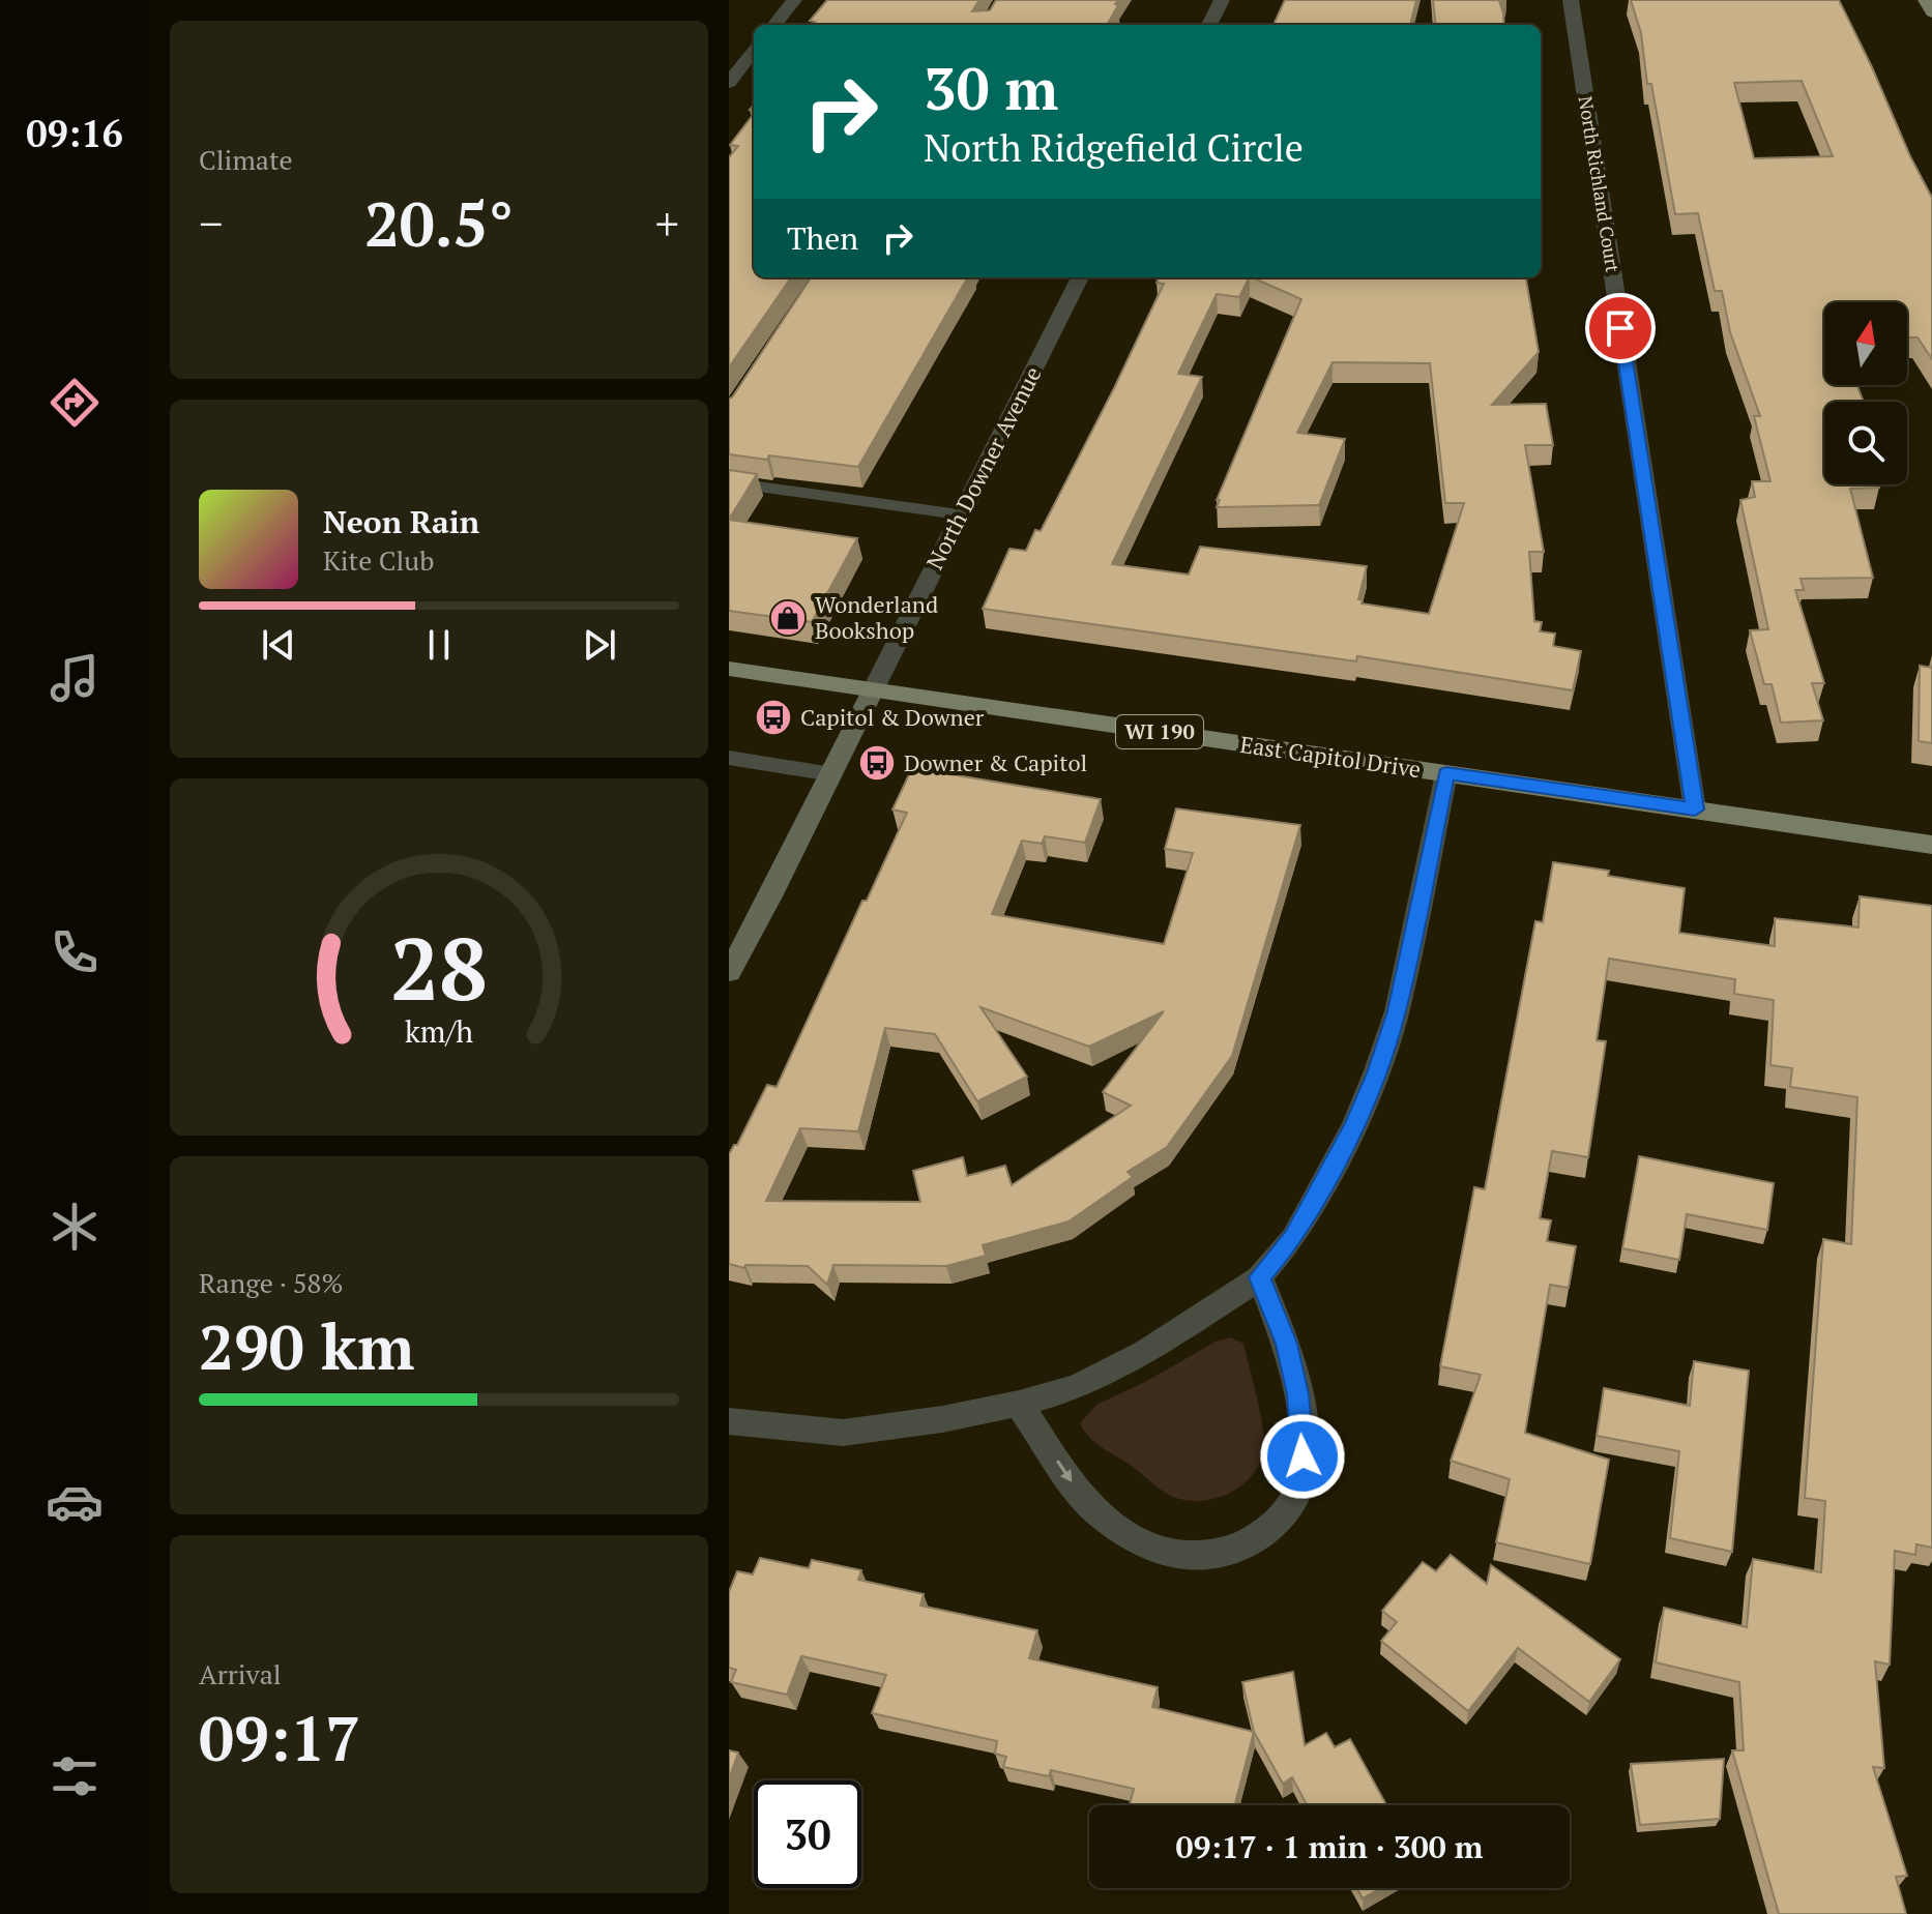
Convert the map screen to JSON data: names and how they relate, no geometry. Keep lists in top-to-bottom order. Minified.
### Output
{"streets":{"main road":["WI 190","East Capitol Drive"],"street":["North Richland Court","North Downer Avenue"]},"crossings":[["North Richland Court","East Capitol Drive"],["North Downer Avenue","East Capitol Drive"]],"places":{"shop":["Wonderland Bookshop"],"bus stop":["Capitol & Downer","Downer & Capitol"]},"north":"top","page":{"tabs":"09:16","tile":["Climate",["Range · 58%","290 km"],["Arrival","09:17"]],"turn":["30 m","North Ridgefield Circle"],"heat":["−","20.5°","+"],"then":"Then","song":["Neon Rain","Kite Club"],"limit":"30","trip":"09:17 · 1 min · 300 m","gauge":["28","km/h"]}}
